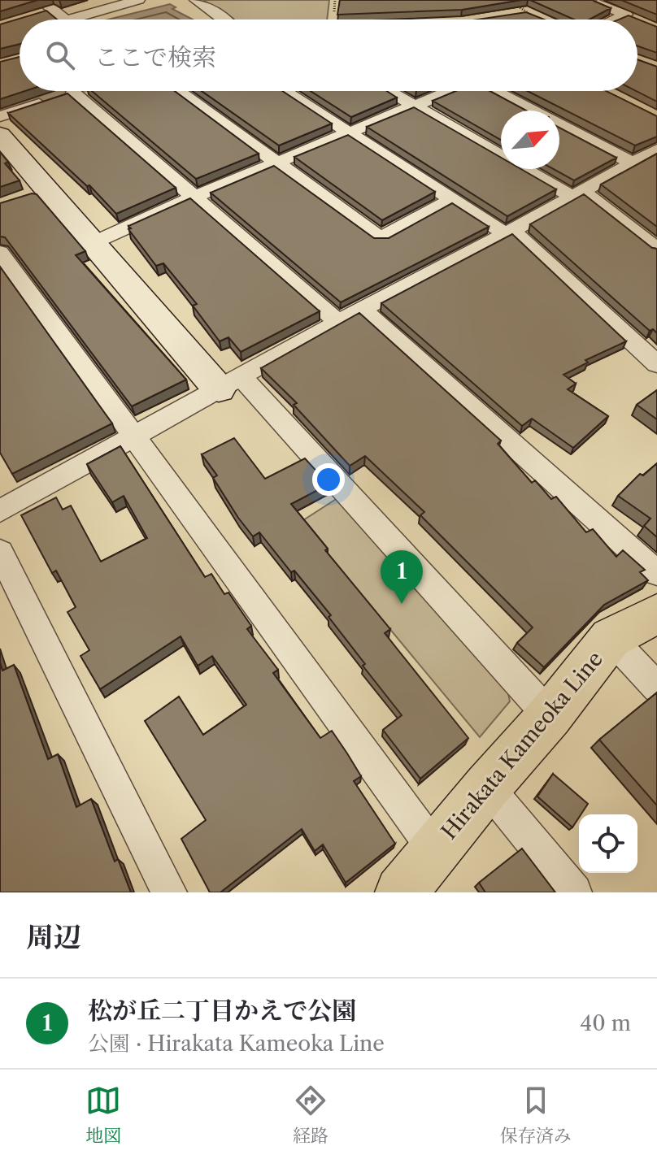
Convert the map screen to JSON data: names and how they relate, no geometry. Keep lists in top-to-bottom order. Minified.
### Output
{"streets":{"main road":["Hirakata Kameoka Line"]},"north":"top right","page":{"search":"ここで検索","pins":"1","heading":"周辺","list":[{"mark":"1","name":"松が丘二丁目かえで公園","note":"公園 · Hirakata Kameoka Line","value":"40 m"}],"nav":["地図","経路","保存済み"]}}
